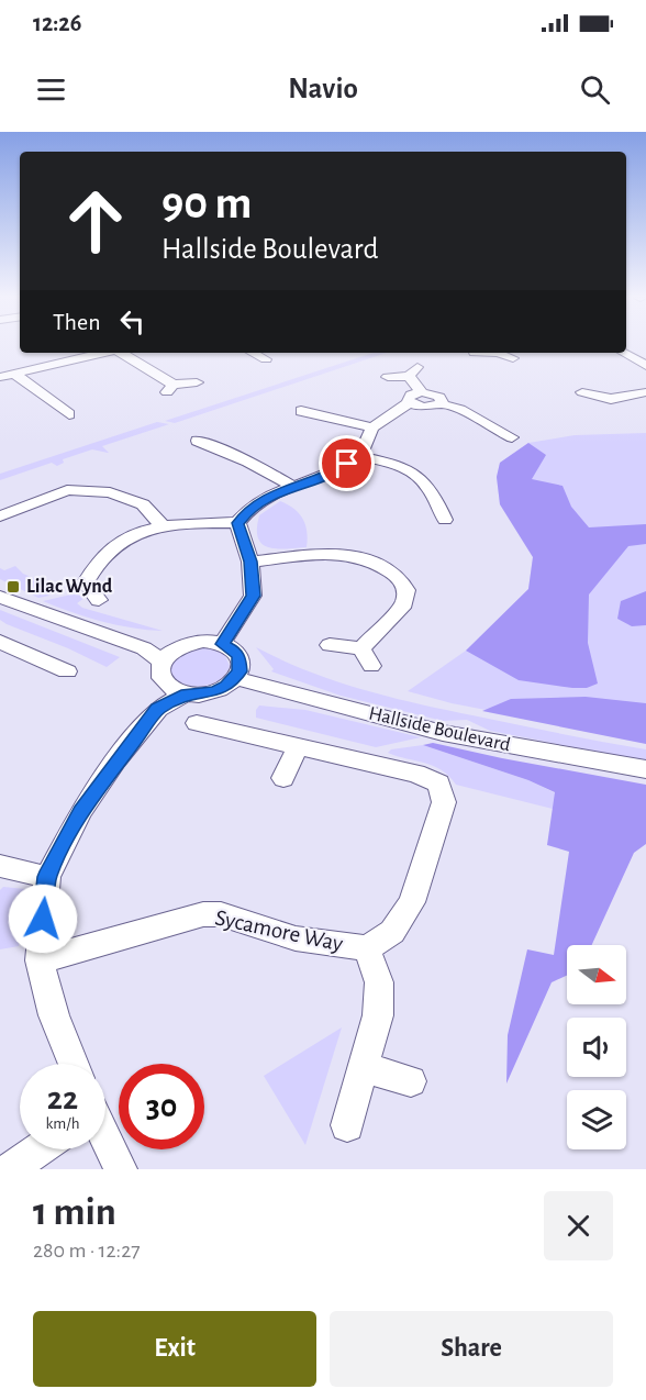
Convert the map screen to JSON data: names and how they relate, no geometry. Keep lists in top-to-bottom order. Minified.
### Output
{"streets":{"street":["Hallside Boulevard","Sycamore Way"]},"places":{"transit":["Lilac Wynd"]},"north":"right","page":{"status":"12:26","header":"Navio","turn":["90 m","Hallside Boulevard"],"then":"Then","speed":"22 km/h","limit":"30","heading":["1 min","280 m · 12:27"],"buttons":["Exit","Share"]}}
